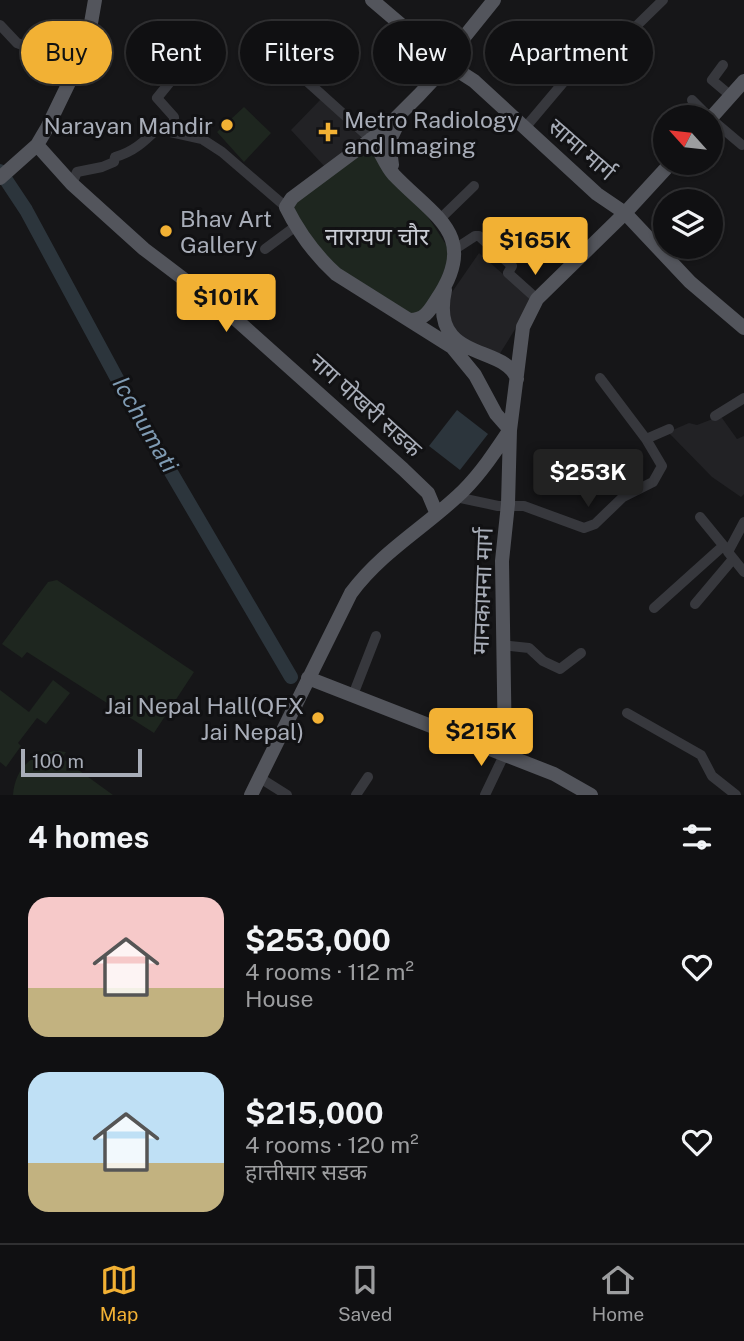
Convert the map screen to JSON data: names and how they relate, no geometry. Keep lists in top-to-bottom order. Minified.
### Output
{"streets":{"main road":["सामा मार्ग","नाग पोखरी सडक","मानकामना मार्ग"]},"districts":["नारायण चौर"],"water":["Icchumati"],"places":{"other":["Narayan Mandir","Bhav Art Gallery","Jai Nepal Hall(QFX Jai Nepal)"],"health":["Metro Radiology and Imaging"]},"scale_bar":"100 m","north":"top left","page":{"chip":["Buy","Rent","Filters","New","Apartment"],"price":["$165K","$101K","$253K","$215K"],"scale":"100 m","heading":"4 homes","list":[{"name":"$253,000","note":"4 rooms · 112 m² · House"},{"name":"$215,000","note":"4 rooms · 120 m² · हात्तीसार सडक"}],"tabs":["Map","Saved","Home"]}}
